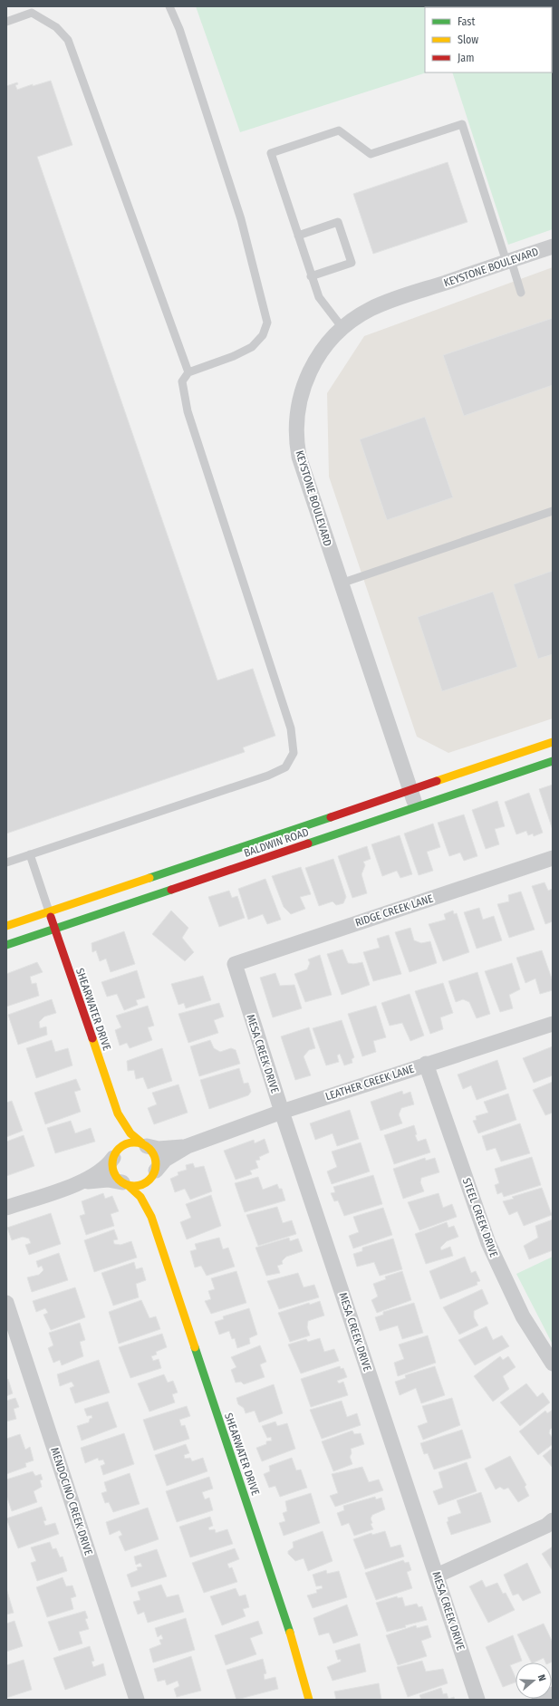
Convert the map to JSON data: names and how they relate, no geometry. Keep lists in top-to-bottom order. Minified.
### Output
{"streets":{"main road":["BALDWIN ROAD","SHEARWATER DRIVE"],"street":["KEYSTONE BOULEVARD","RIDGE CREEK LANE","MESA CREEK DRIVE","LEATHER CREEK LANE","STEEL CREEK DRIVE","MENDOCINO CREEK DRIVE"]},"crossings":[["KEYSTONE BOULEVARD","BALDWIN ROAD"],["BALDWIN ROAD","SHEARWATER DRIVE"],["RIDGE CREEK LANE","MESA CREEK DRIVE"],["SHEARWATER DRIVE","LEATHER CREEK LANE"],["MESA CREEK DRIVE","LEATHER CREEK LANE"],["LEATHER CREEK LANE","STEEL CREEK DRIVE"]],"legend":["Fast","Slow","Jam"],"north":"right"}
